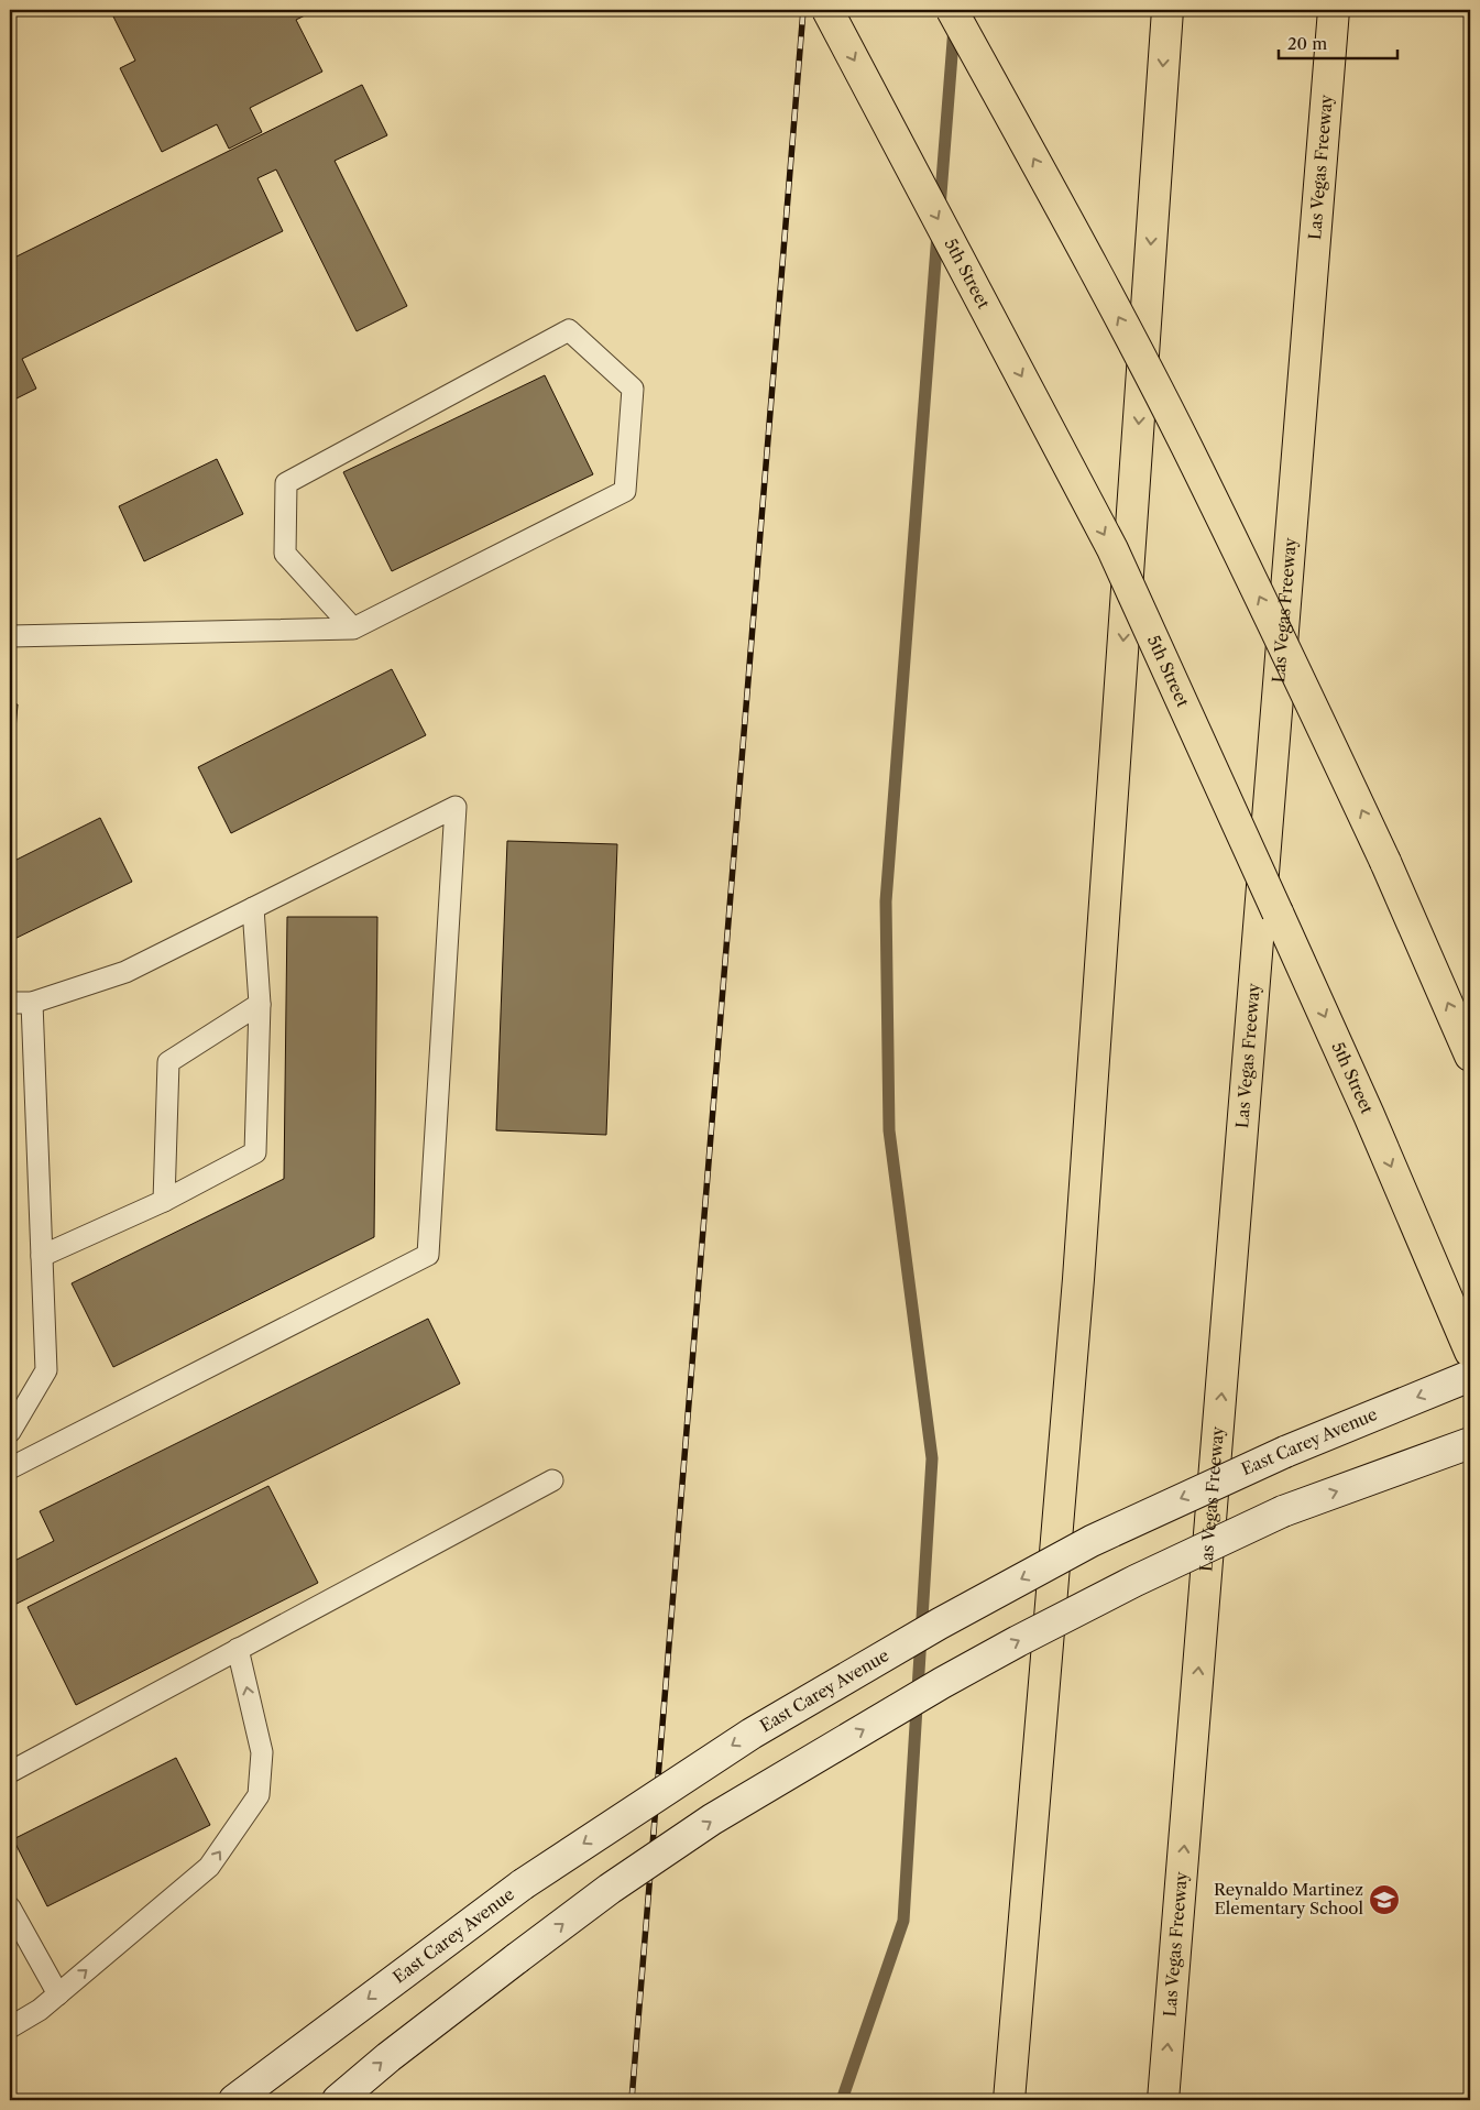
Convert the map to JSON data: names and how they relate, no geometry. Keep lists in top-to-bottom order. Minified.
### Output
{"streets":{"main road":["Las Vegas Freeway","5th Street","East Carey Avenue"]},"places":{"school or university":["Reynaldo Martinez Elementary School"]},"scale_bar":"20 m"}
